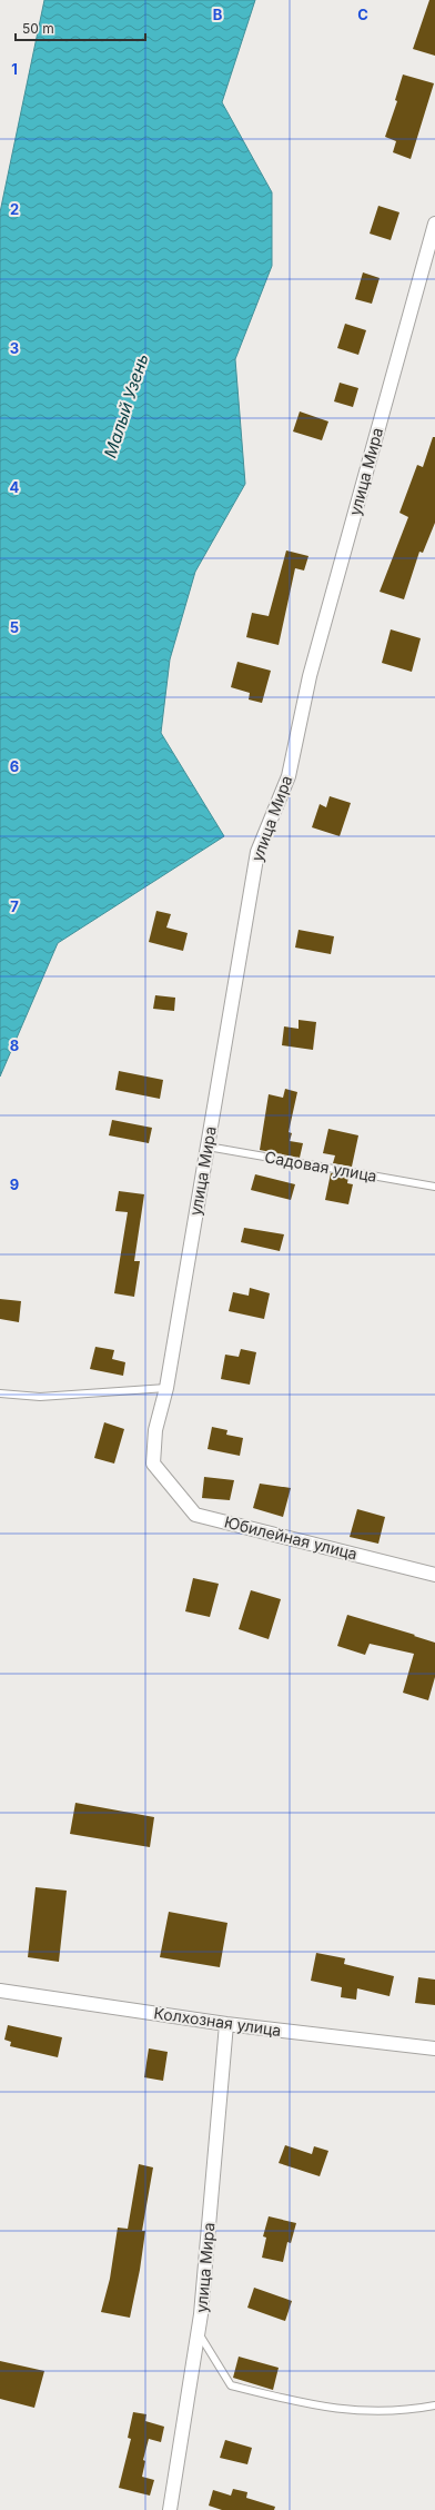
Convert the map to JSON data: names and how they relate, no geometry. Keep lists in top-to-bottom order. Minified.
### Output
{"streets":{"street":["улица Мира","Юбилейная улица","Колхозная улица"],"lane":["Садовая улица"]},"crossings":[["улица Мира","Садовая улица"],["улица Мира","Юбилейная улица"],["улица Мира","Колхозная улица"]],"water":["Малый Узень"],"scale_bar":"50 m","grid":{"columns":["B","C"],"rows":["1","2","3","4","5","6","7","8","9"]}}
